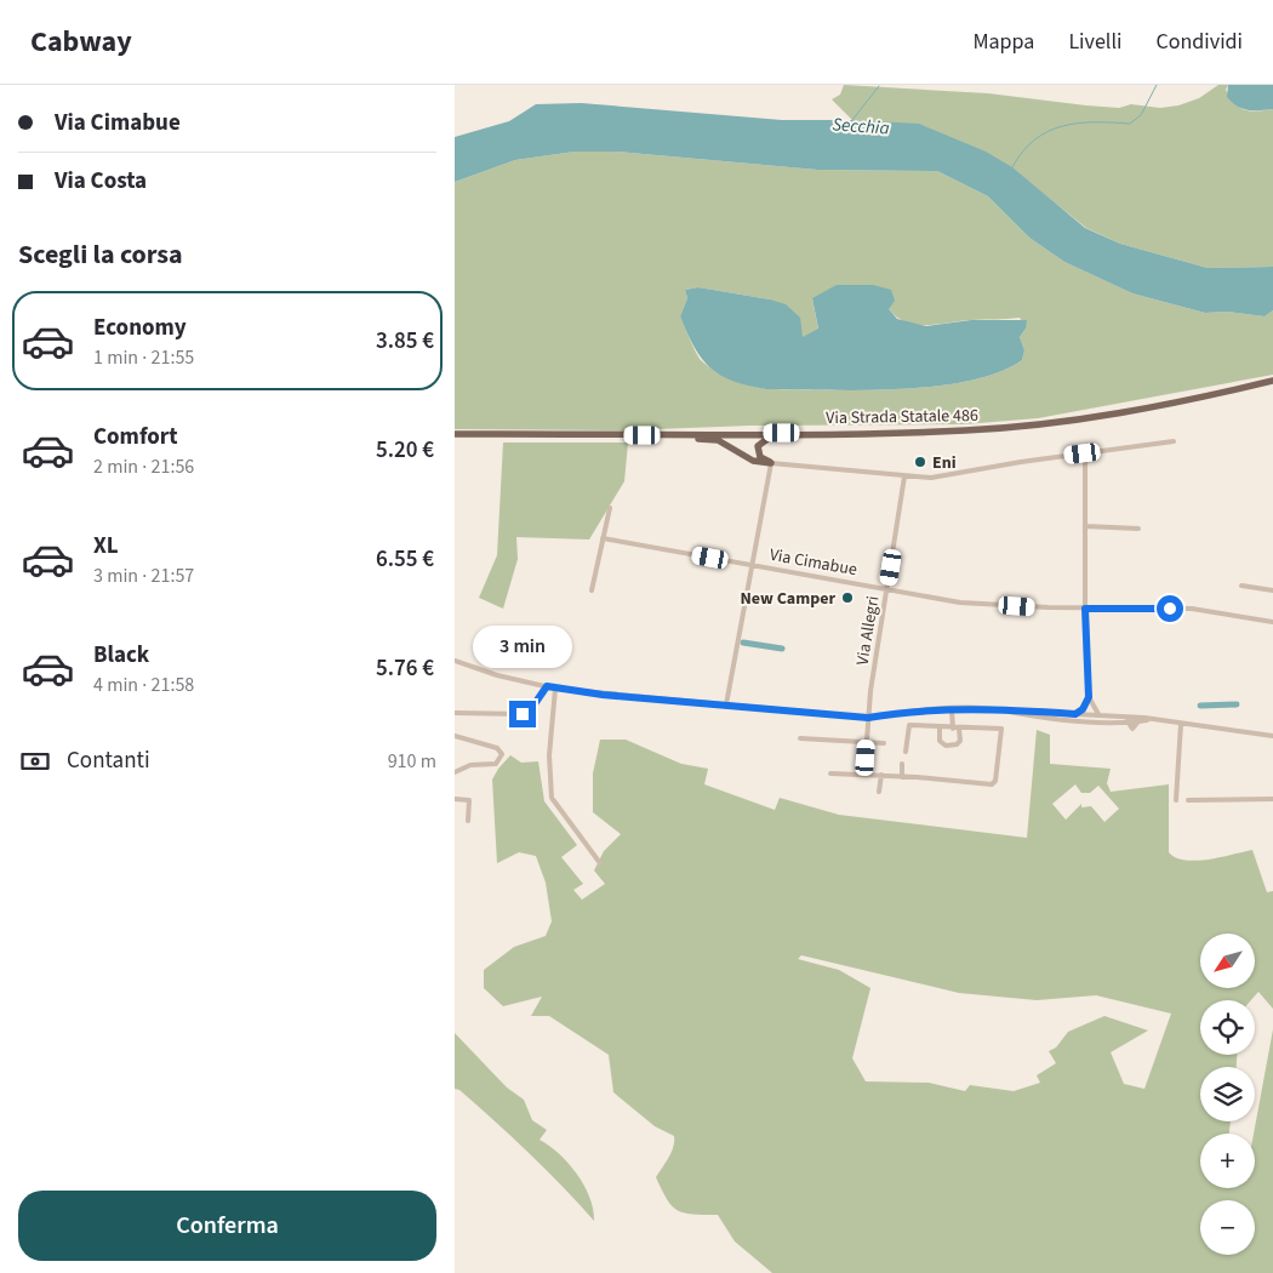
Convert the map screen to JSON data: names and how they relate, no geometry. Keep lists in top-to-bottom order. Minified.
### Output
{"streets":{"main road":["Via Strada Statale 486"],"street":["Via Cimabue","Via Allegri"]},"crossings":[["Via Cimabue","Via Allegri"]],"water":["Secchia"],"places":["Eni","New Camper"],"north":"bottom left","page":{"header":"Cabway","nav":["Mappa","Livelli","Condividi"],"banner":["Via Cimabue","Via Costa"],"heading":"Scegli la corsa","list":[{"name":"Economy","note":"1 min · 21:55","value":"3.85 €"},{"name":"Comfort","note":"2 min · 21:56","value":"5.20 €"},{"name":"XL","note":"3 min · 21:57","value":"6.55 €"},{"name":"Black","note":"4 min · 21:58","value":"5.76 €"}],"bubble":"3 min","pay":["Contanti","910 m"],"map_buttons":["+","−"],"buttons":"Conferma"}}
